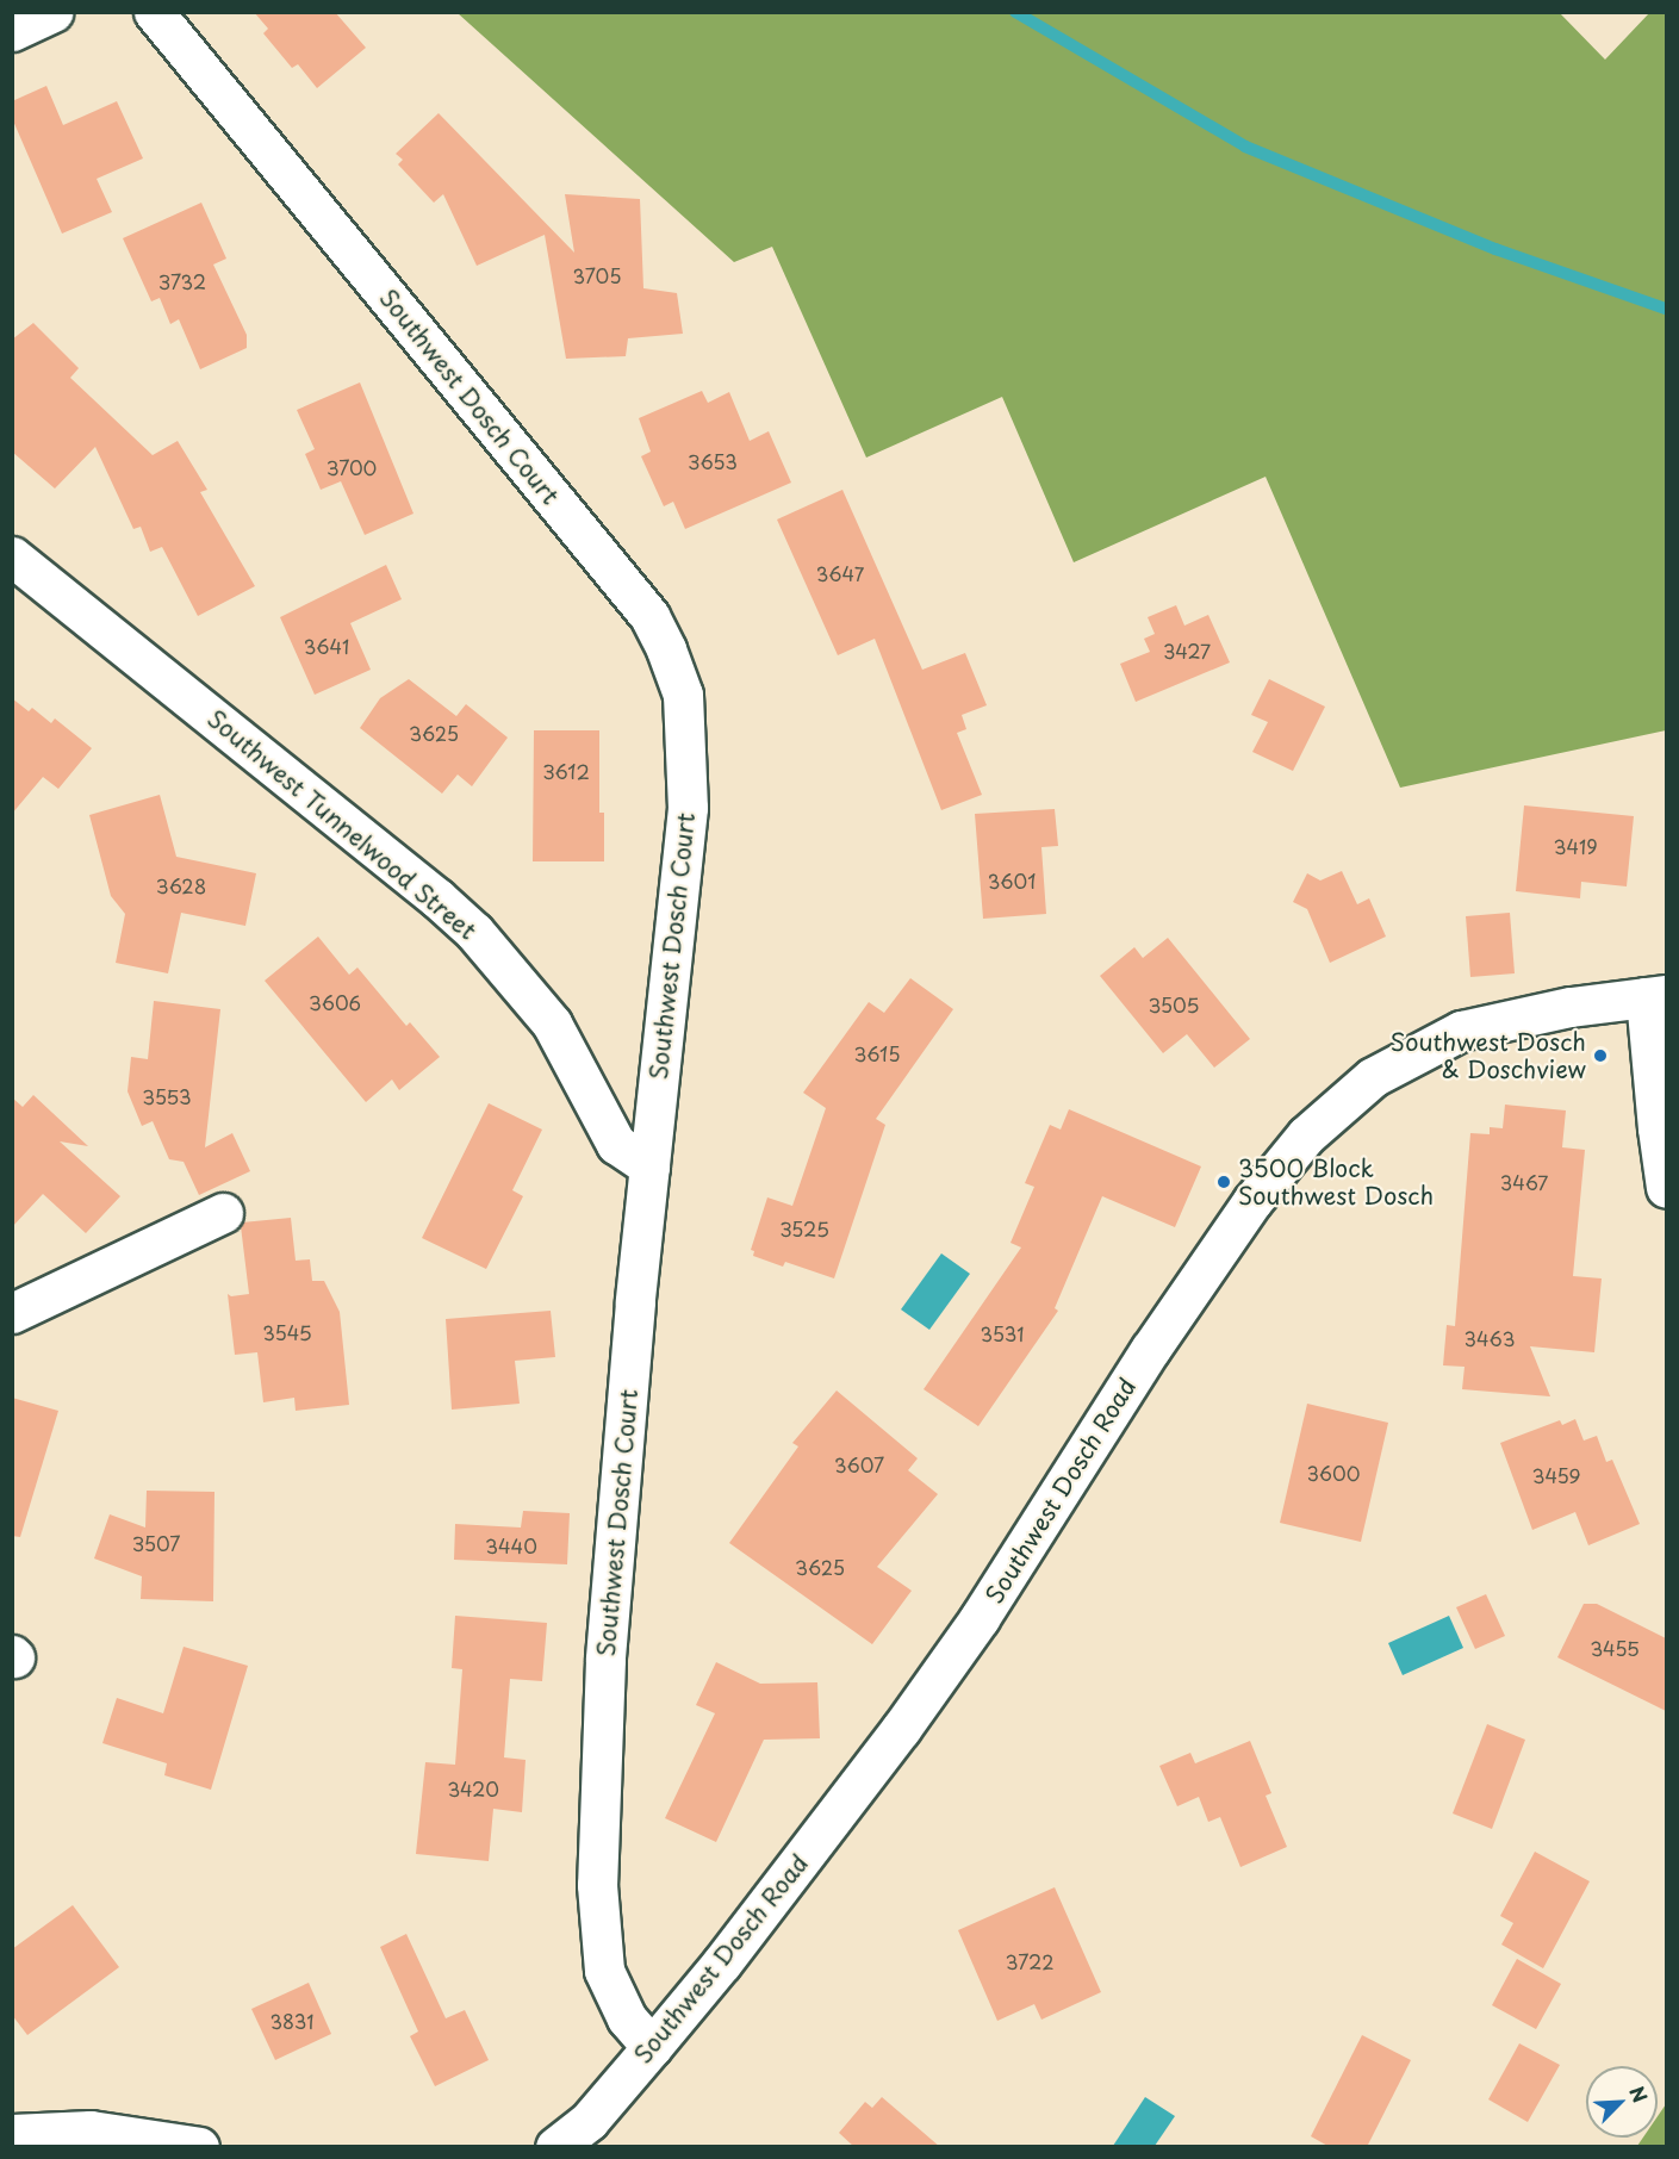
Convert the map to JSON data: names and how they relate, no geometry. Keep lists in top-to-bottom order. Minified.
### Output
{"streets":{"street":["Southwest Dosch Court","Southwest Tunnelwood Street","Southwest Dosch Road"]},"crossings":[["Southwest Dosch Court","Southwest Tunnelwood Street"],["Southwest Dosch Court","Southwest Dosch Road"]],"places":["Southwest Dosch & Doschview","3500 Block Southwest Dosch"],"house_numbers":["3705","3732","3653","3700","3647","3641","3427","3625","3612","3419","3601","3628","3606","3505","3615","3553","3467","3525","3545","3531","3463","3607","3600","3459","3507","3440","3625","3455","3420","3722","3831"],"north":"top right"}
